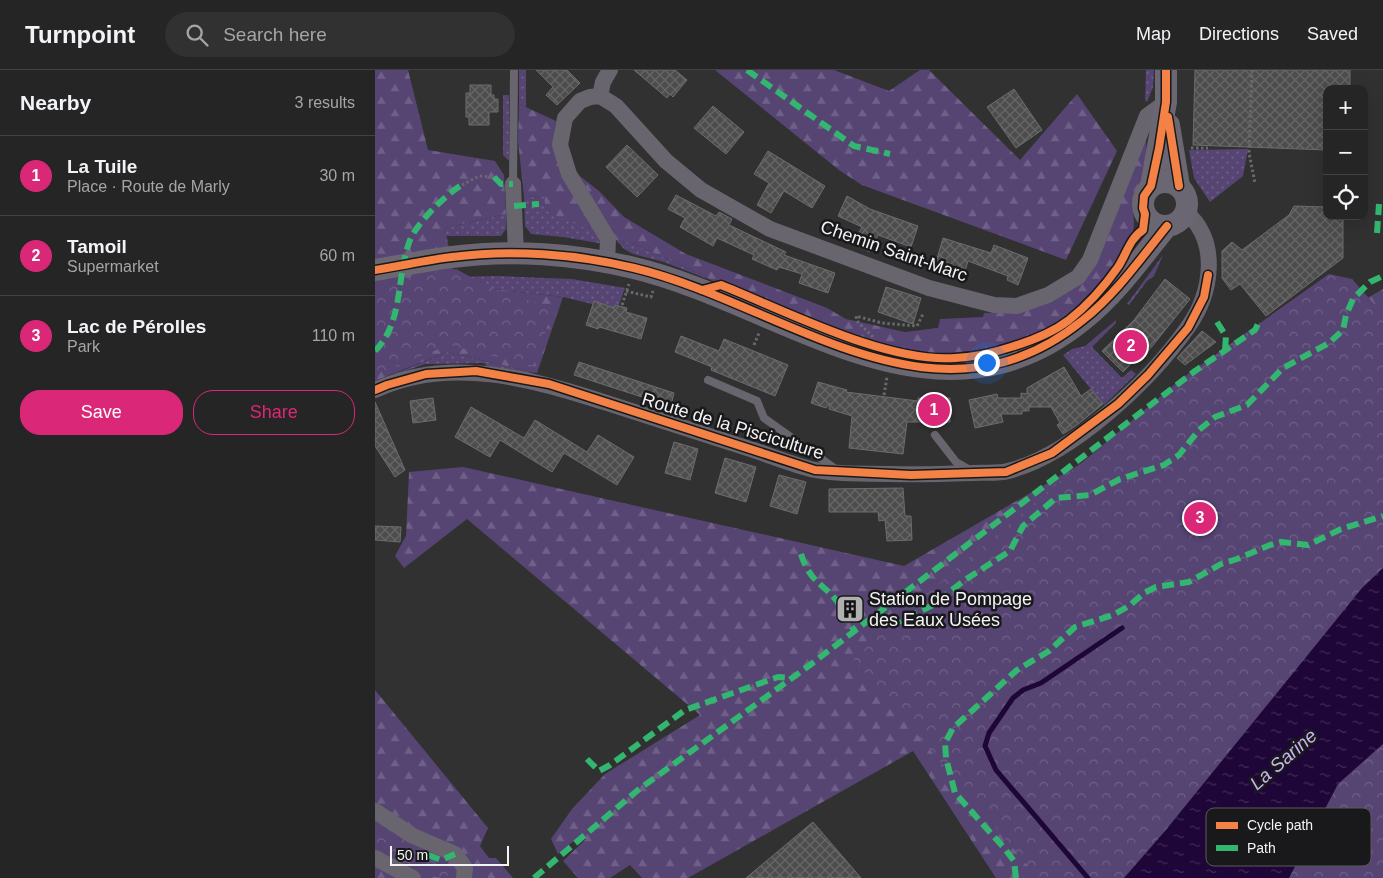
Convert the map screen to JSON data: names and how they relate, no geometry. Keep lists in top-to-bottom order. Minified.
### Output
{"streets":{"street":["Chemin Saint-Marc","Route de la Pisciculture"]},"water":["La Sarine"],"places":{"building":["Station de Pompage des Eaux Usées"]},"legend":["Cycle path","Path"],"scale_bar":"50 m","page":{"header":"Turnpoint","search":"Search here","nav":["Map","Directions","Saved"],"heading":["Nearby","3 results"],"map_buttons":["+","−"],"list":[{"mark":"1","name":"La Tuile","note":"Place · Route de Marly","value":"30 m"},{"mark":"2","name":"Tamoil","note":"Supermarket","value":"60 m"},{"mark":"3","name":"Lac de Pérolles","note":"Park","value":"110 m"}],"pins":["2","1","3"],"buttons":["Save","Share"],"scale":"50 m"}}
